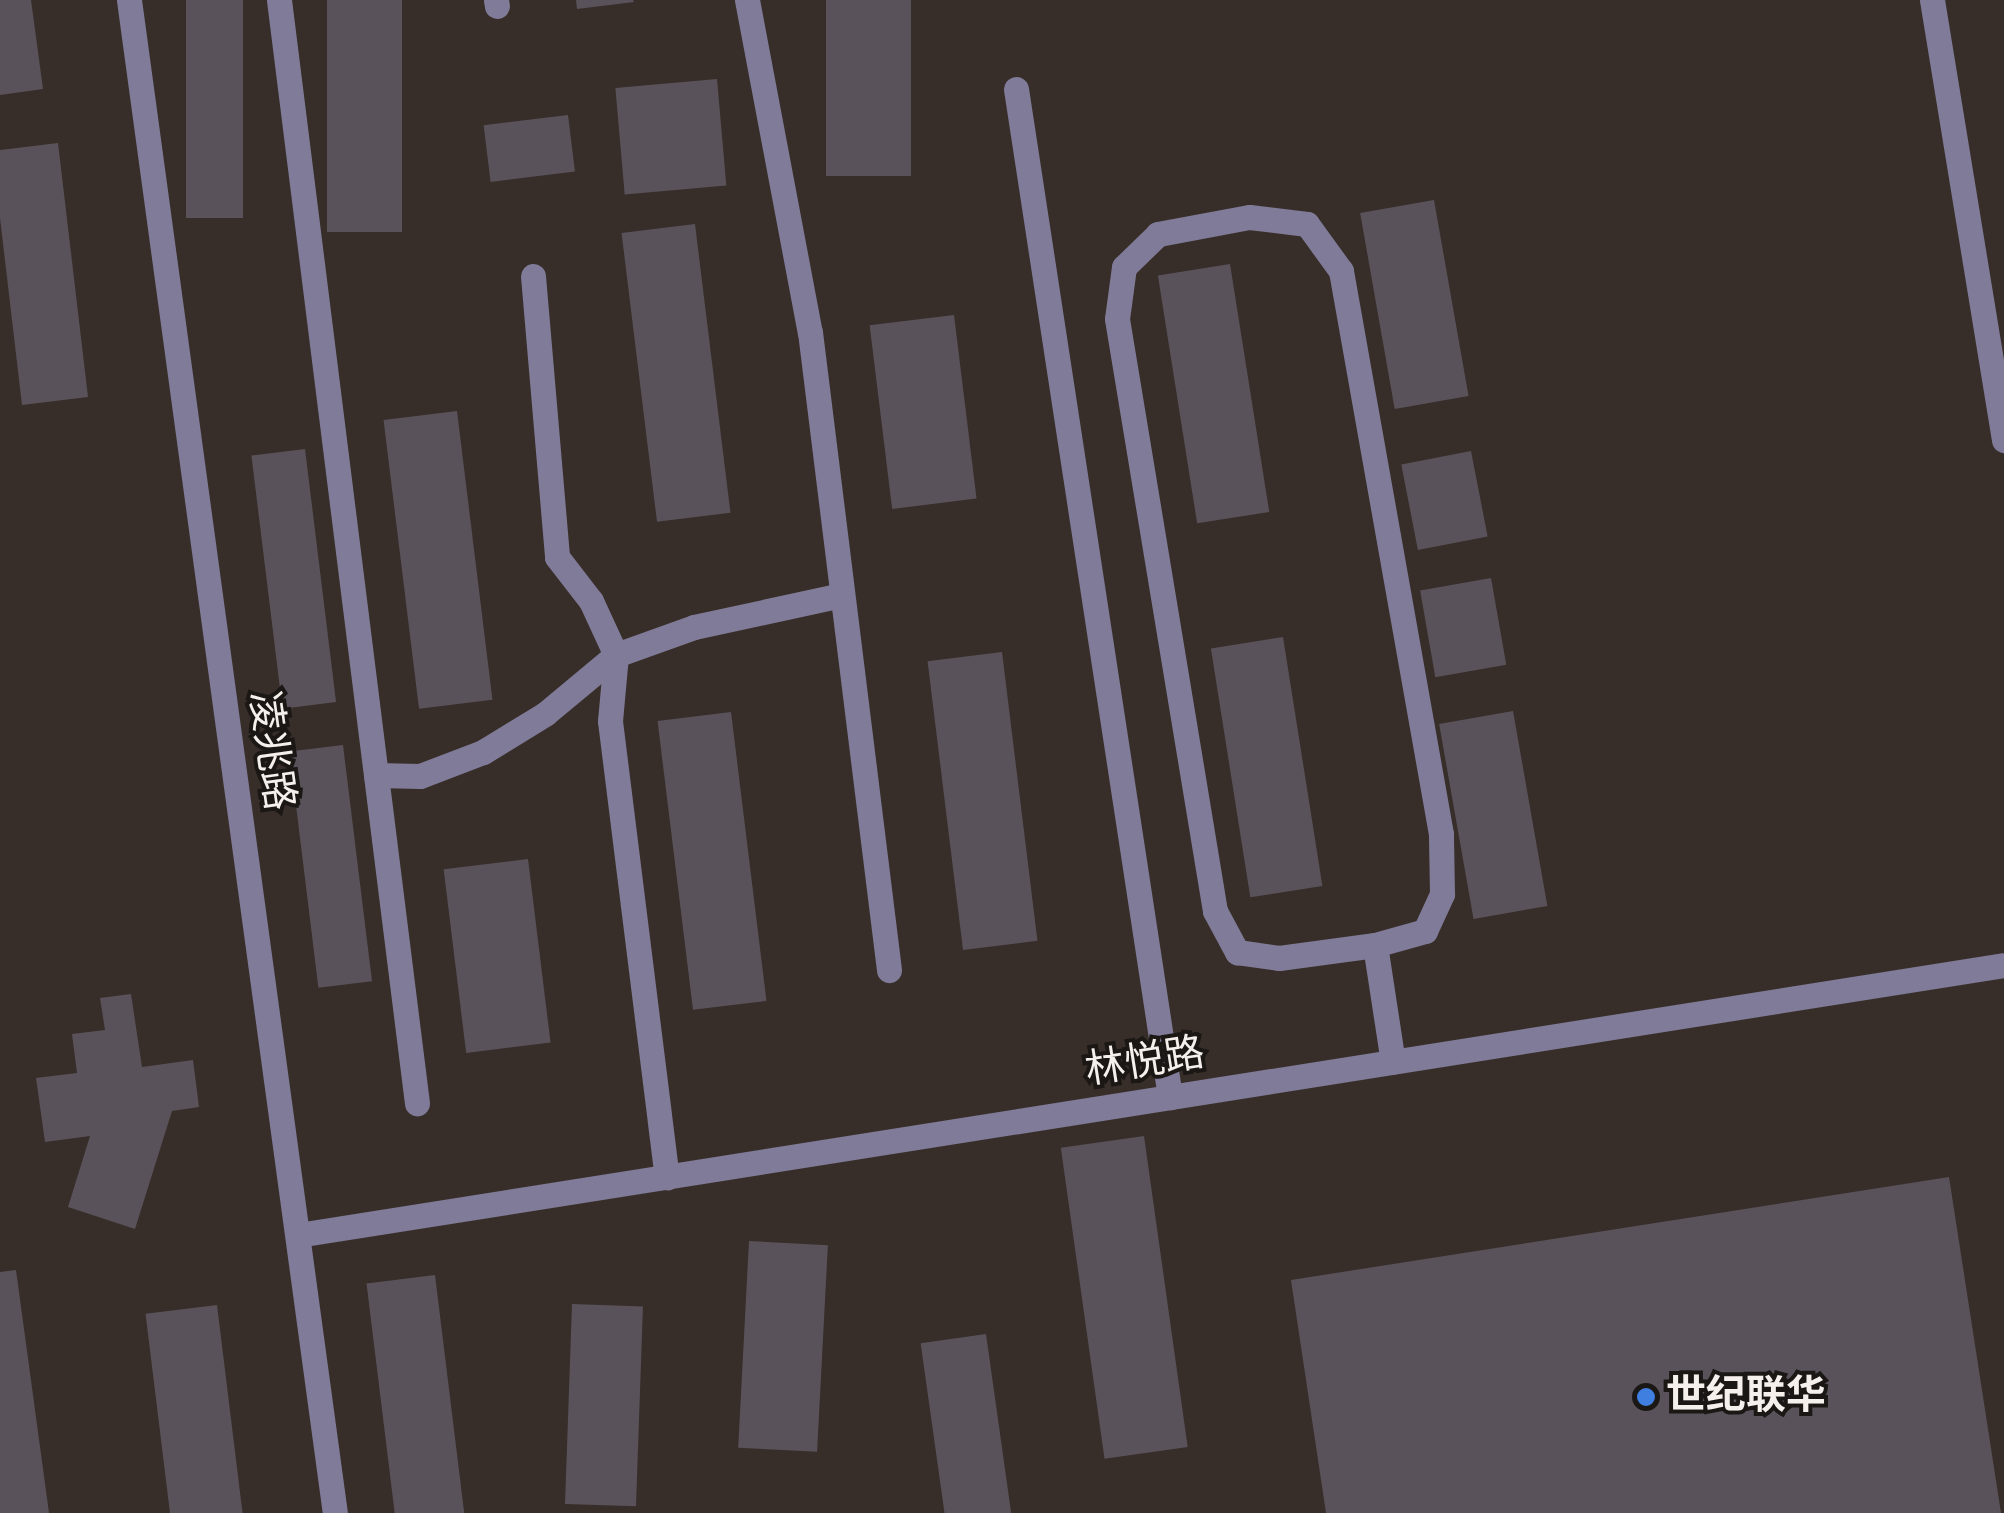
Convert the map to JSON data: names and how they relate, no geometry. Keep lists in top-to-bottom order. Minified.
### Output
{"streets":{"street":["凌兆路","林悦路"]},"crossings":[["凌兆路","林悦路"]],"places":["世纪联华"]}
